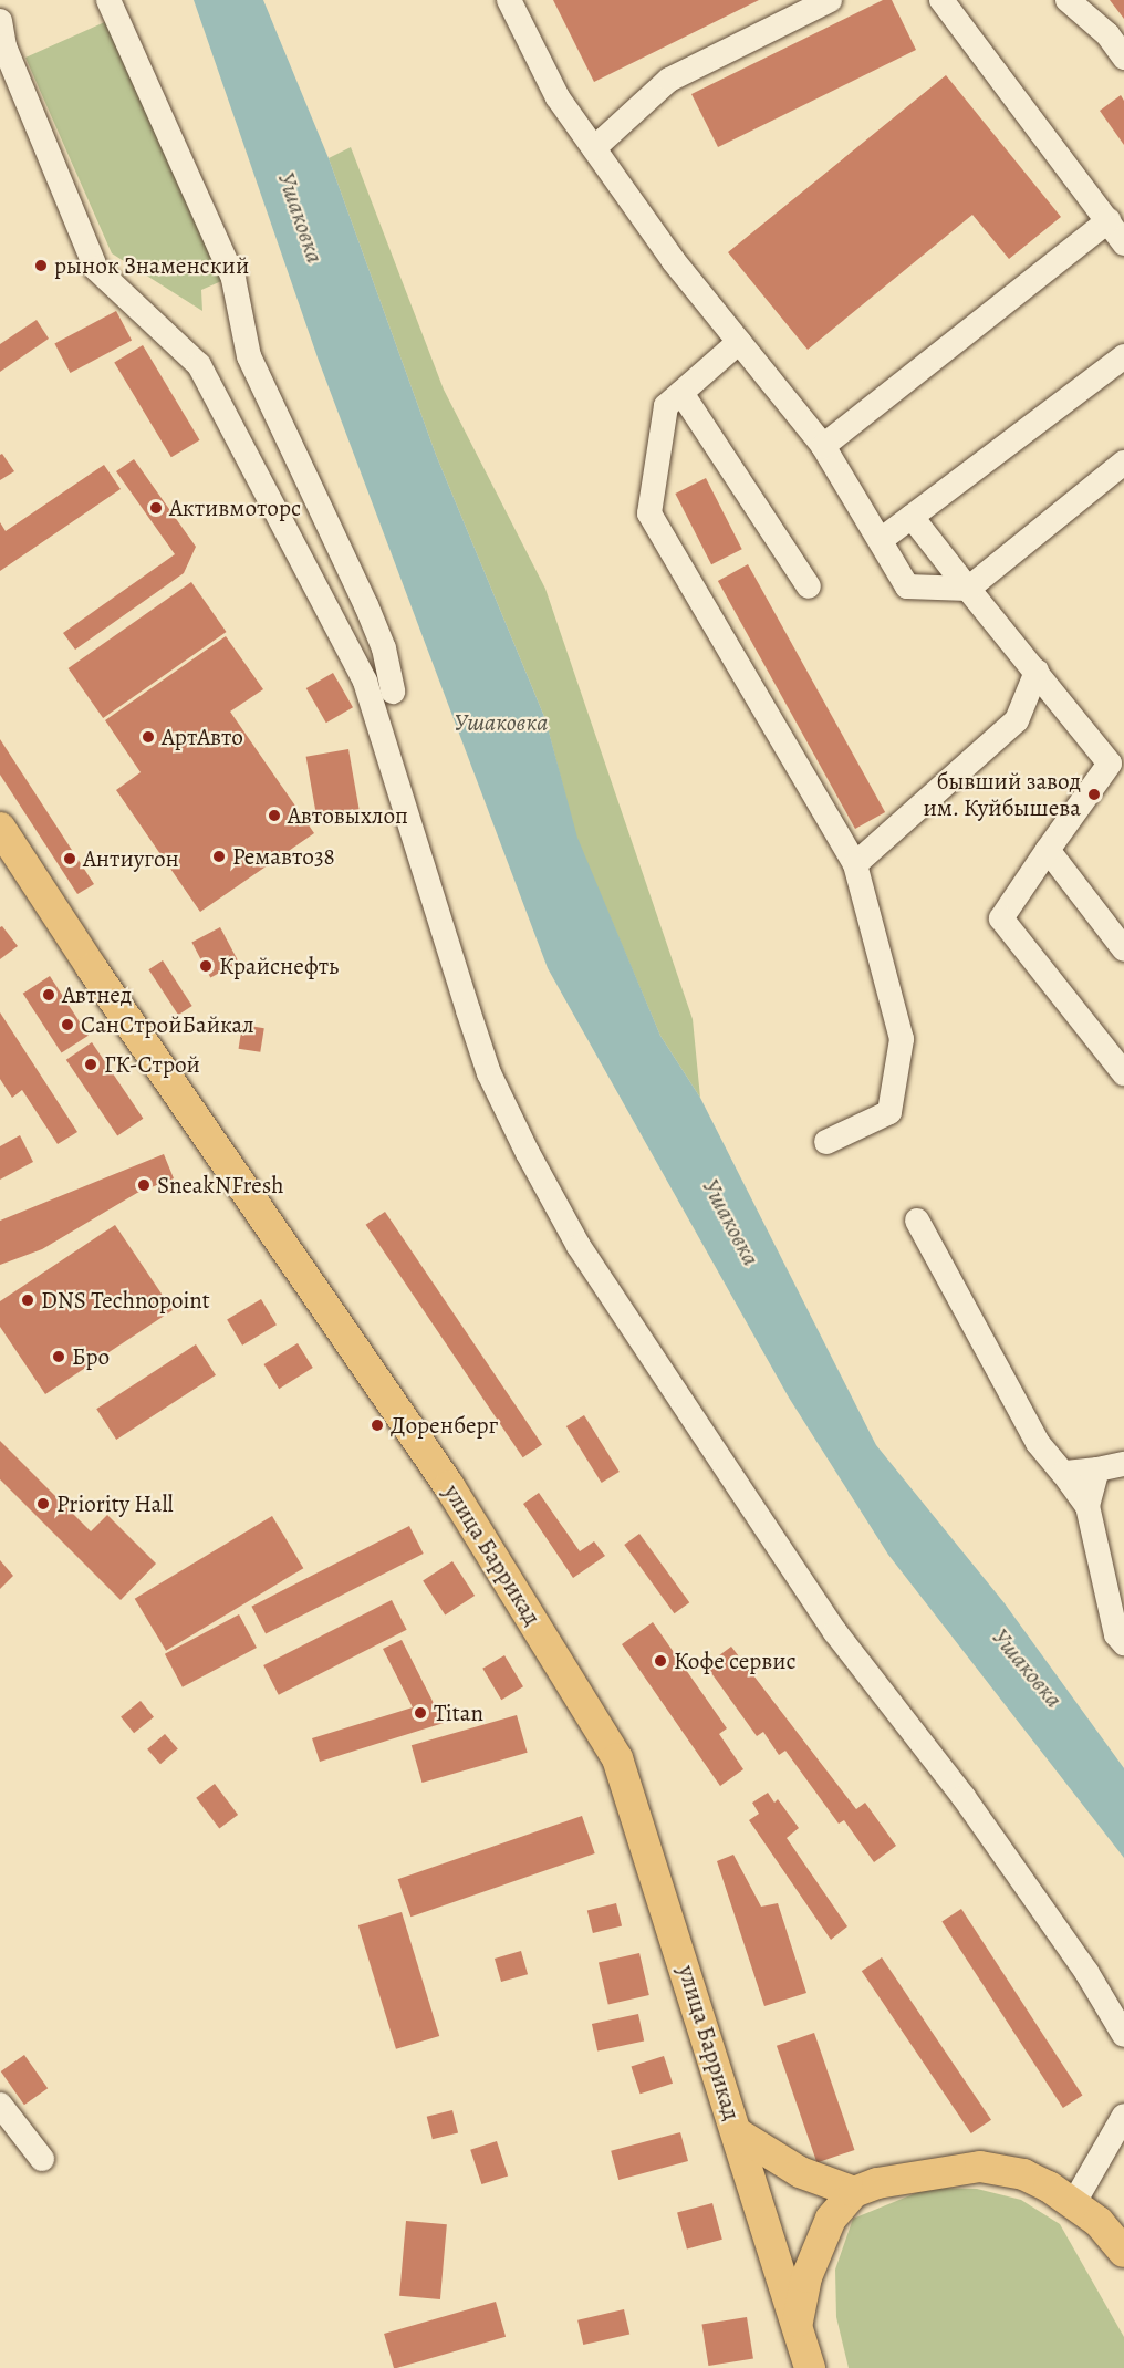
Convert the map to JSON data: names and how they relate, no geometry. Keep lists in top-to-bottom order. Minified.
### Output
{"streets":{"main road":["улица Баррикад"]},"water":["Ушаковка"],"places":["рынок Знаменский","Активмоторс","АртАвто","бывший завод им. Куйбышева","Автовыхлоп","Ремавто38","Антиугон","Крайснефть","Автнед","СанСтройБайкал","ГК-Строй","SneakNFresh","DNS Technopoint","Бро","Доренберг","Priority Hall","Кофе сервис","Titan"]}
